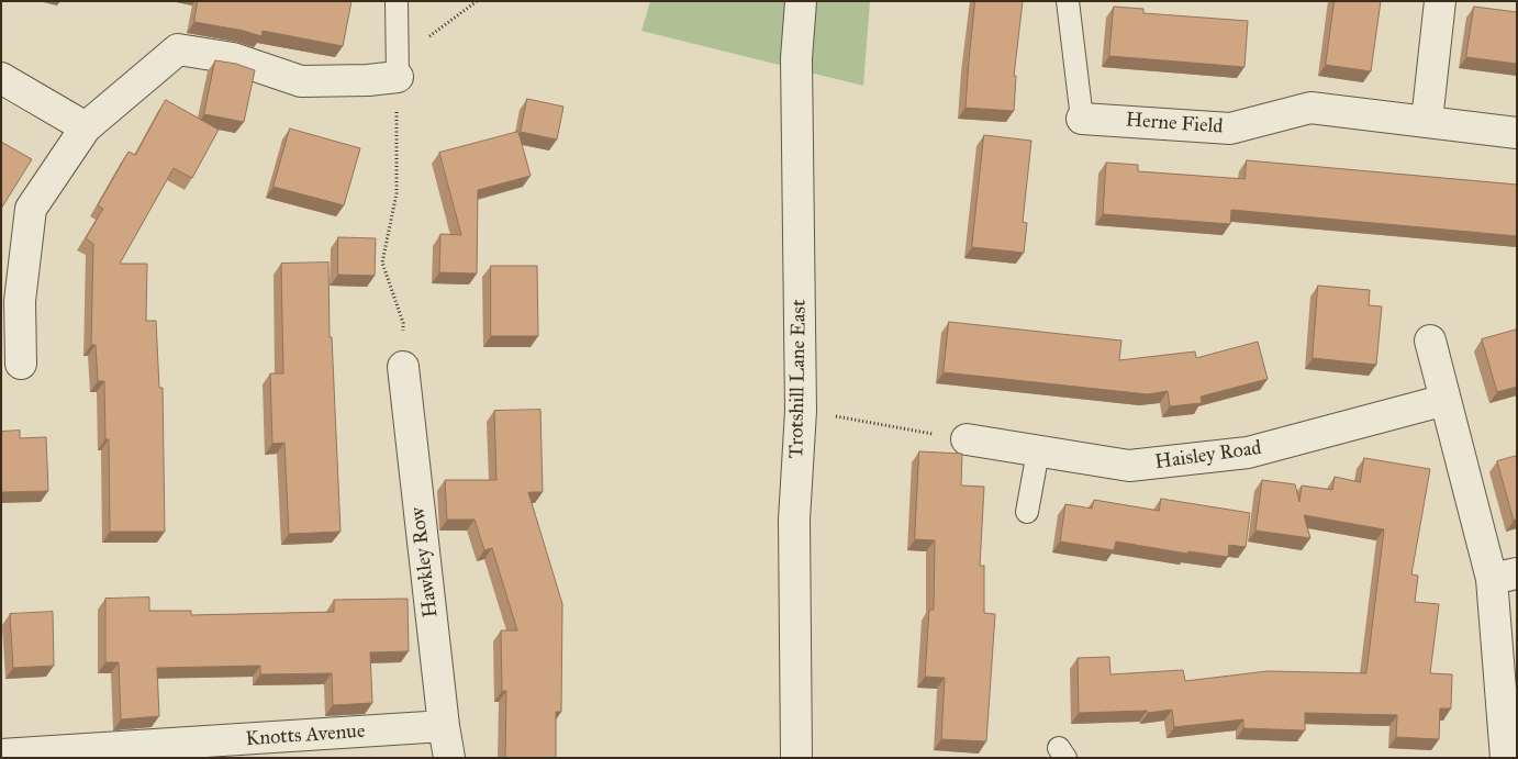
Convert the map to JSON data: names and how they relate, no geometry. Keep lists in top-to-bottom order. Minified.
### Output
{"streets":{"street":["Herne Field","Trotshill Lane East","Haisley Road","Hawkley Row","Knotts Avenue"]},"crossings":[["Hawkley Row","Knotts Avenue"]]}
